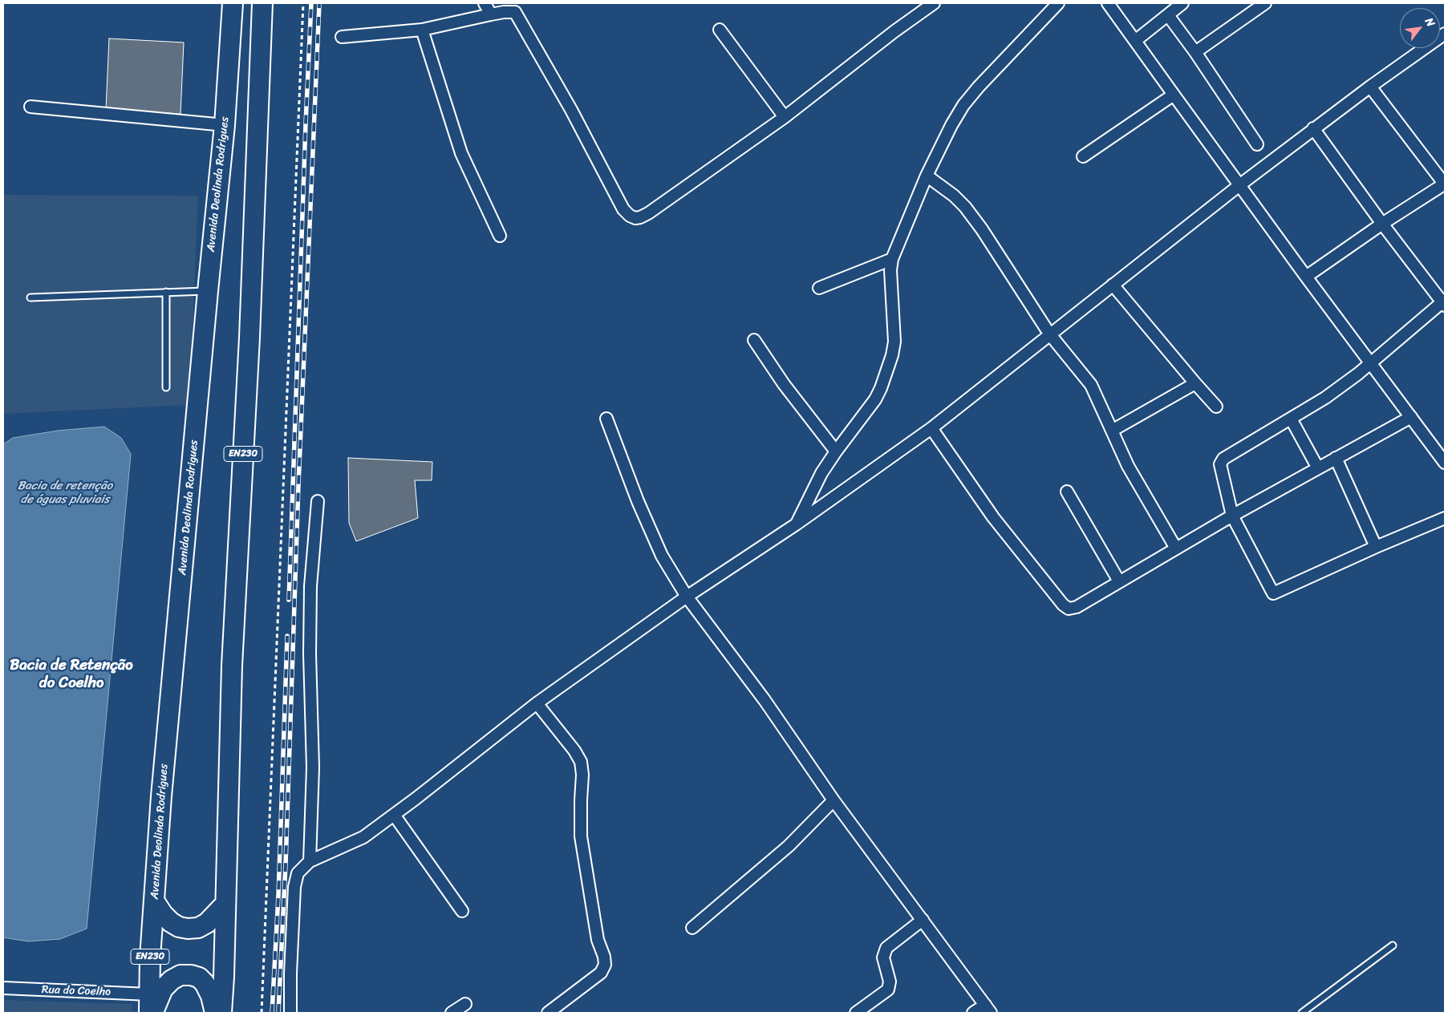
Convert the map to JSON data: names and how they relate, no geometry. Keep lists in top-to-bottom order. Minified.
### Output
{"streets":{"highway":["Avenida Deolinda Rodrigues","EN230"],"street":["Rua do Coelho"]},"crossings":[["Avenida Deolinda Rodrigues","Rua do Coelho"]],"districts":["Bacia de Retenção do Coelho"],"water":["Bacia de retenção de águas pluviais"],"north":"top right"}
